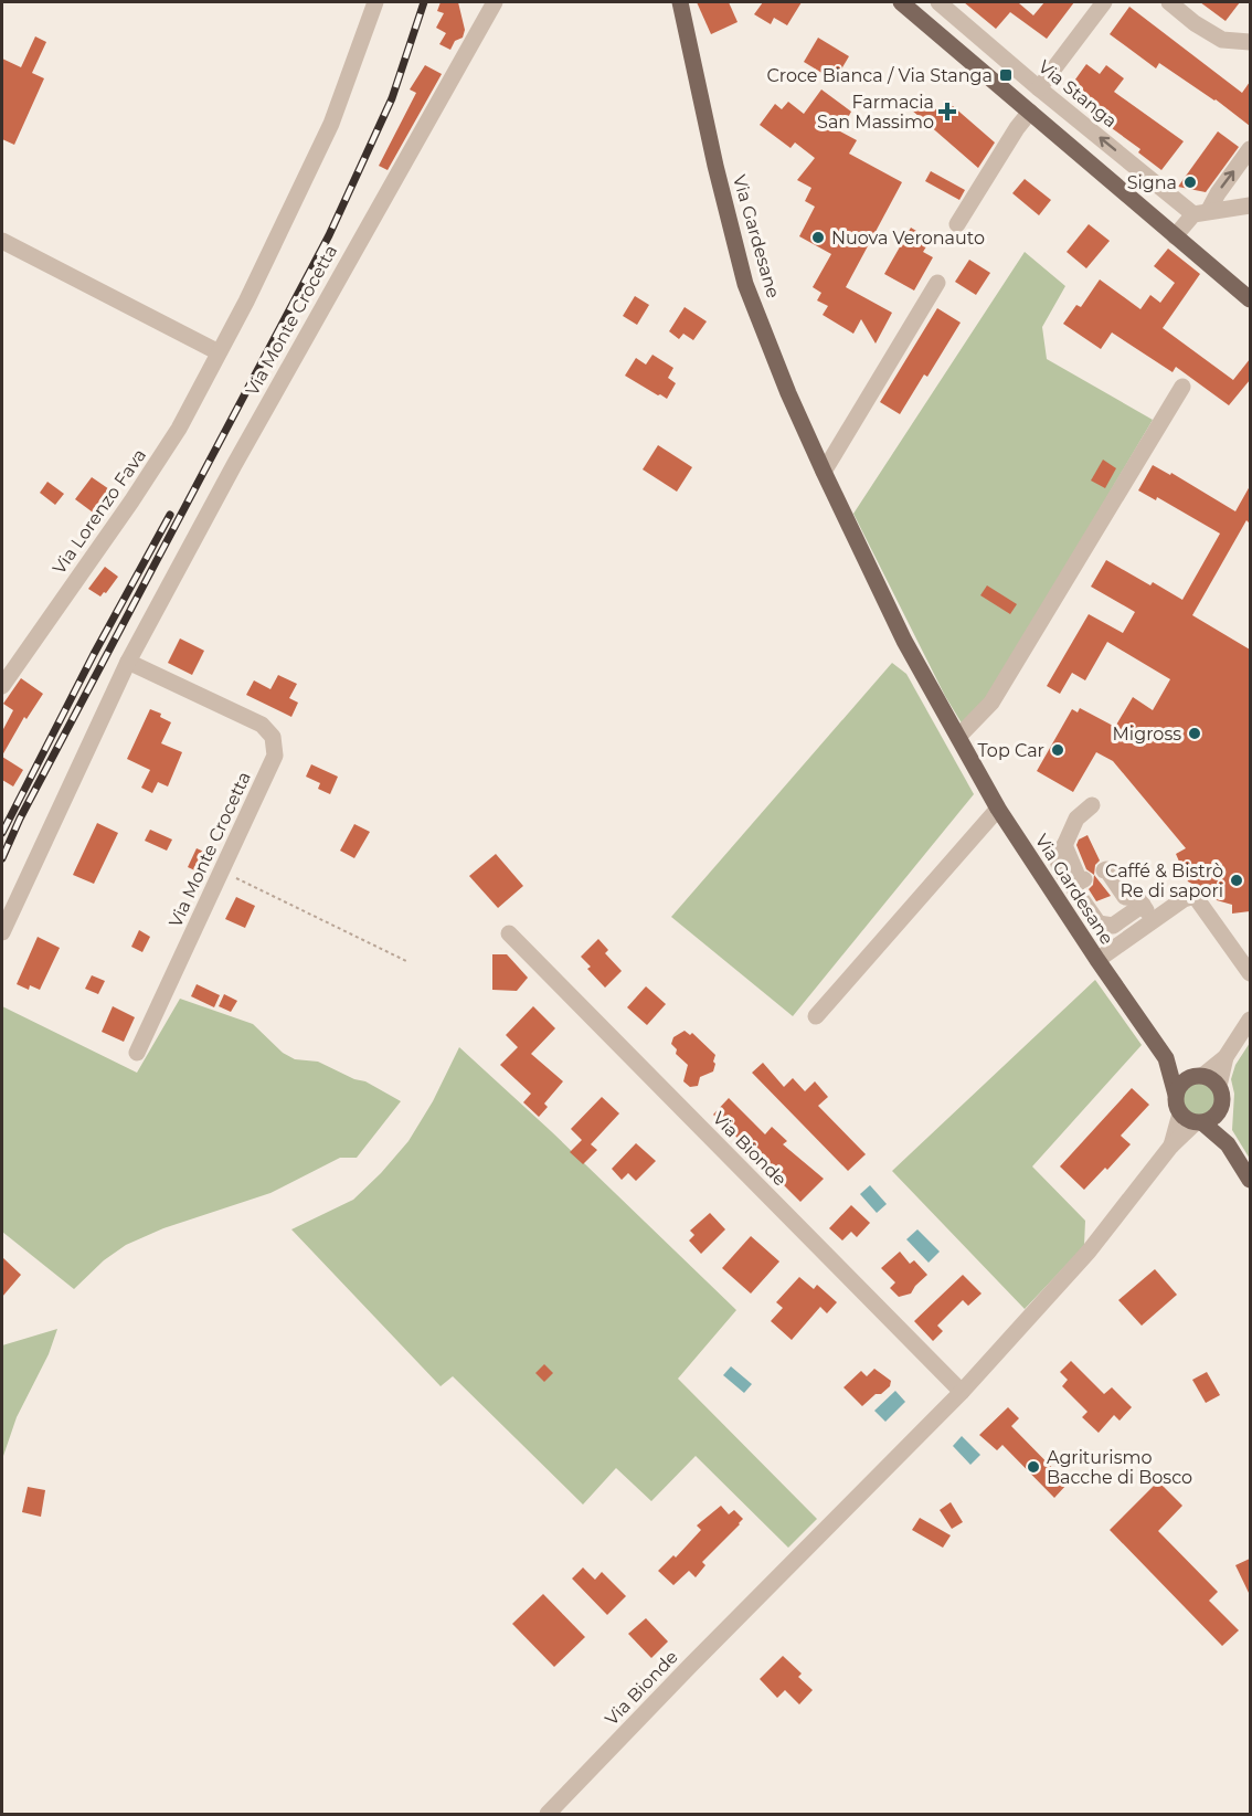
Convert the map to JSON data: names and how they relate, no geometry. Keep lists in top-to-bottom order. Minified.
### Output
{"streets":{"main road":["Via Gardesane"],"street":["Via Stanga","Via Monte Crocetta","Via Lorenzo Fava","Via Bionde"]},"crossings":[["Via Gardesane","Via Bionde"]],"one_way":["Via Stanga"],"places":{"transit":["Croce Bianca / Via Stanga"],"health":["Farmacia San Massimo"],"other":["Signa","Nuova Veronauto","Migross","Top Car","Caffé & Bistrò Re di sapori","Agriturismo Bacche di Bosco"]}}
